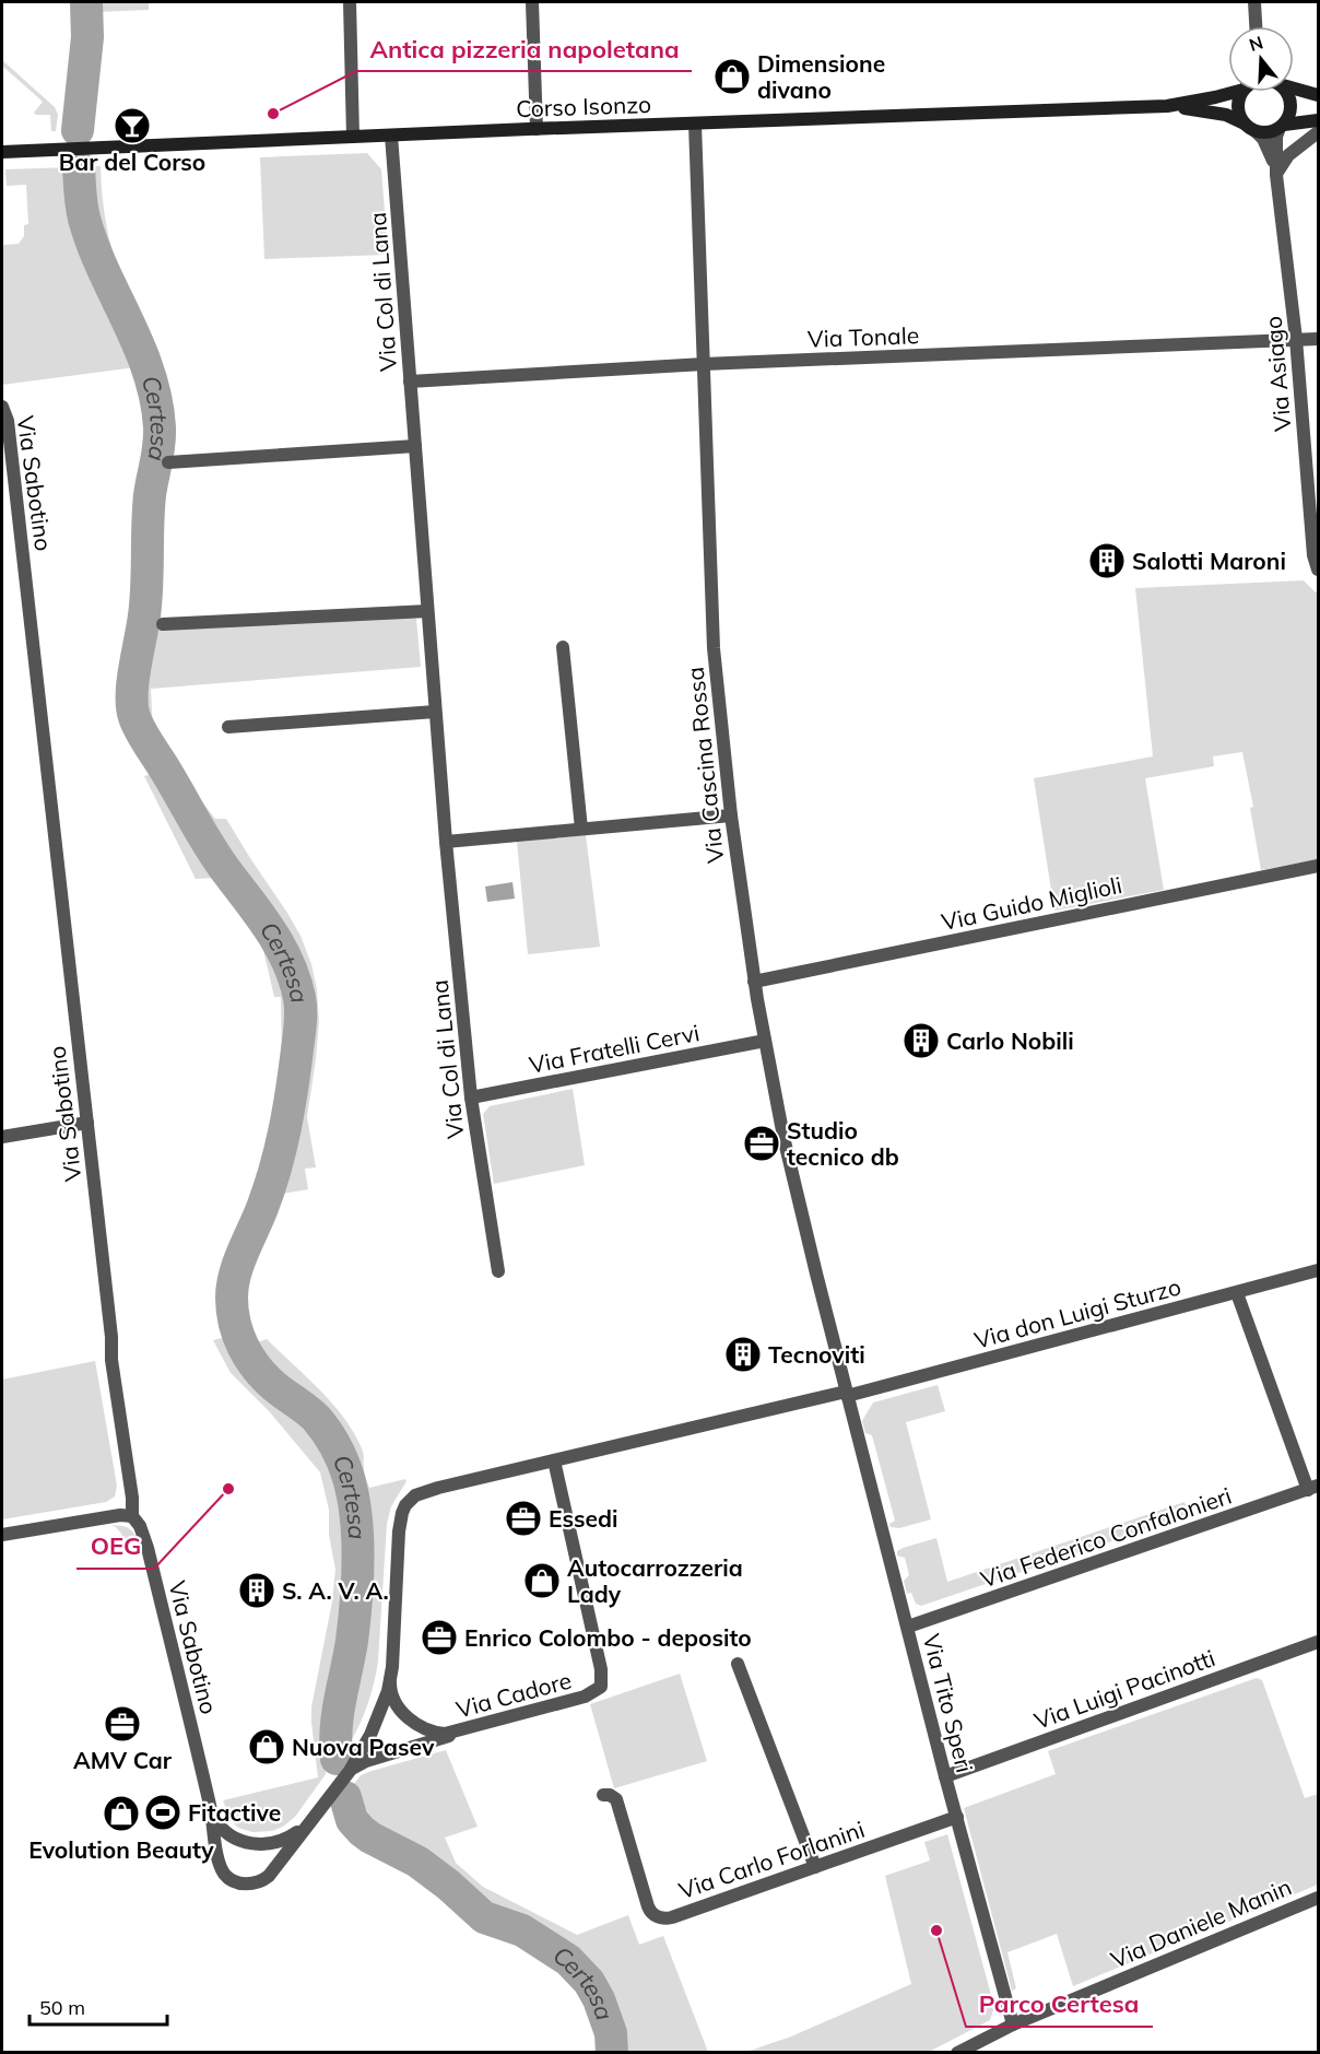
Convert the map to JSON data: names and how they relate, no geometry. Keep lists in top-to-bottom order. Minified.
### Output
{"streets":{"street":["Corso Isonzo","Via Col di Lana","Via Tonale","Via Asiago","Via Sabotino","Via Cascina Rossa","Via Guido Miglioli","Via Fratelli Cervi","Via don Luigi Sturzo","Via Federico Confalonieri","Via Luigi Pacinotti","Via Cadore","Via Tito Speri","Via Carlo Forlanini","Via Daniele Manin"]},"crossings":[["Corso Isonzo","Via Col di Lana"],["Corso Isonzo","Via Asiago"],["Corso Isonzo","Via Cascina Rossa"],["Via Col di Lana","Via Tonale"],["Via Col di Lana","Via Fratelli Cervi"],["Via Tonale","Via Asiago"],["Via Tonale","Via Cascina Rossa"],["Via Sabotino","Via Cadore"],["Via Cascina Rossa","Via Guido Miglioli"],["Via Cascina Rossa","Via Fratelli Cervi"],["Via Cascina Rossa","Via don Luigi Sturzo"],["Via Cascina Rossa","Via Cadore"],["Via Cascina Rossa","Via Tito Speri"],["Via don Luigi Sturzo","Via Cadore"],["Via don Luigi Sturzo","Via Tito Speri"],["Via Federico Confalonieri","Via Tito Speri"],["Via Luigi Pacinotti","Via Tito Speri"],["Via Cadore","Via Tito Speri"],["Via Tito Speri","Via Carlo Forlanini"],["Via Tito Speri","Via Daniele Manin"]],"water":["Certesa"],"places":{"shop":["Dimensione divano","Autocarrozzeria Lady","Nuova Pasev","Evolution Beauty"],"other":["Antica pizzeria napoletana","OEG","Parco Certesa"],"bar":["Bar del Corso"],"building":["Salotti Maroni","Carlo Nobili","Tecnoviti","S. A. V. A."],"office":["Studio tecnico db","Essedi","Enrico Colombo - deposito","AMV Car"],"sports":["Fitactive"]},"scale_bar":"50 m","north":"top"}
